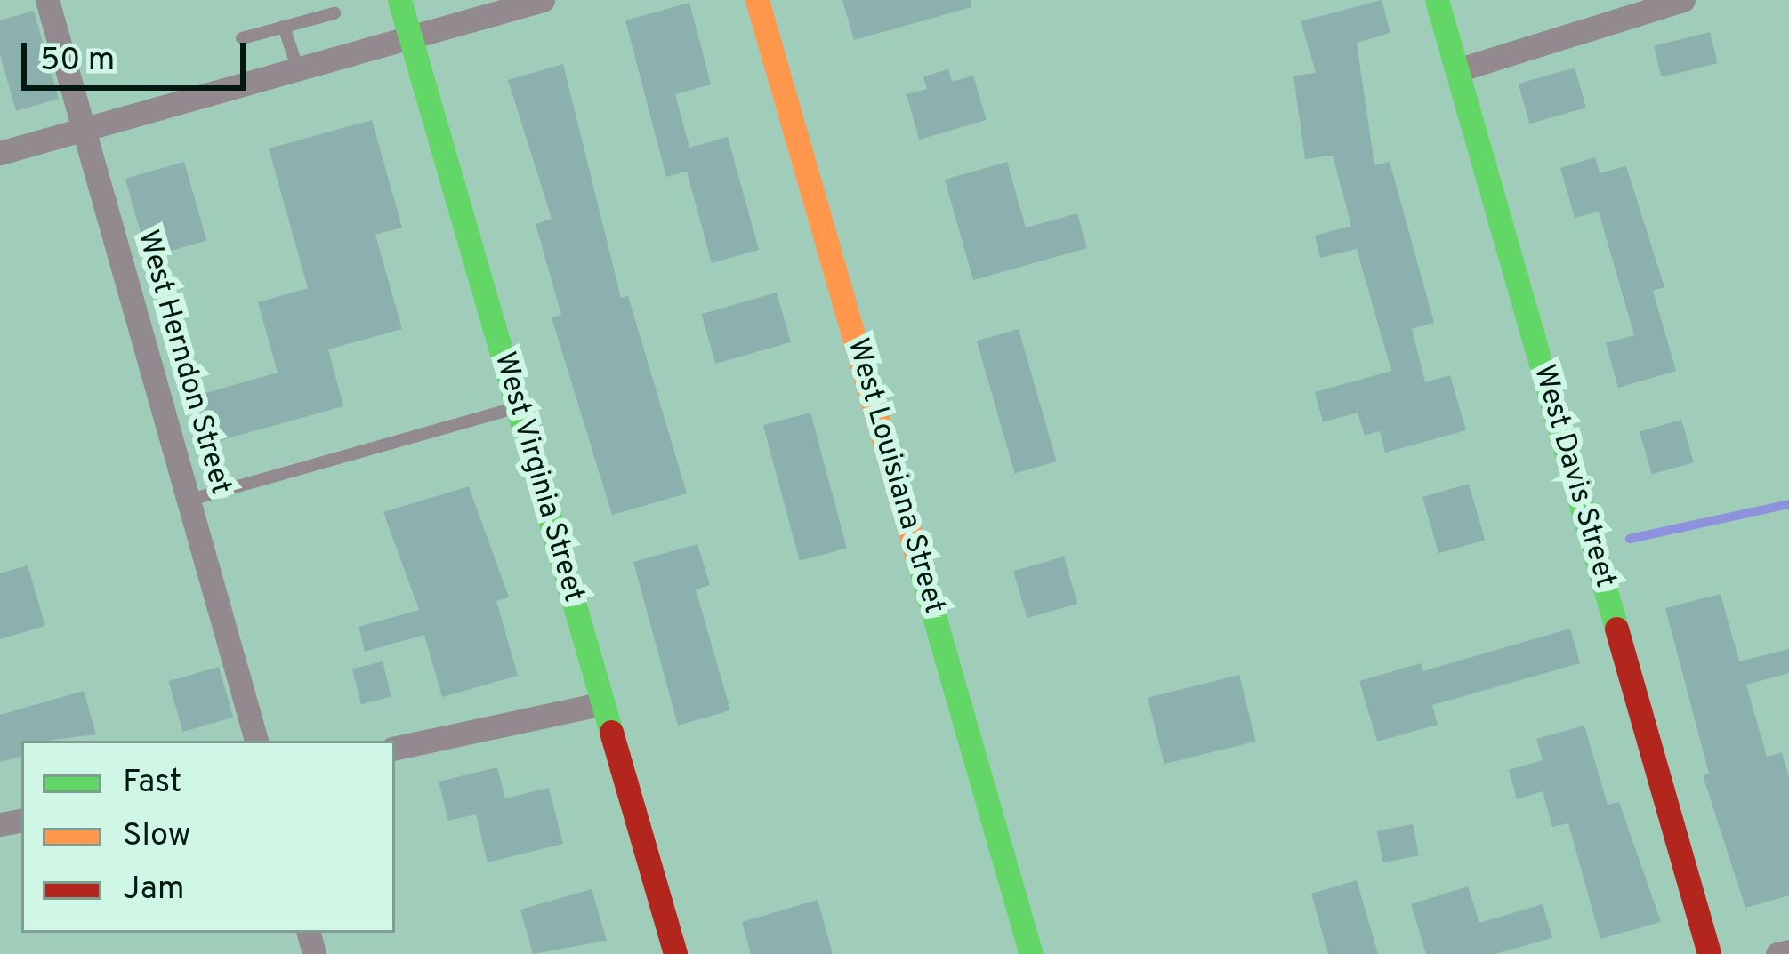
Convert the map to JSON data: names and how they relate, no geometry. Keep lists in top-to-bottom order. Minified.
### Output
{"streets":{"main road":["West Louisiana Street","West Davis Street","West Virginia Street"],"street":["West Herndon Street"]},"legend":["Fast","Slow","Jam"],"scale_bar":"50 m"}
